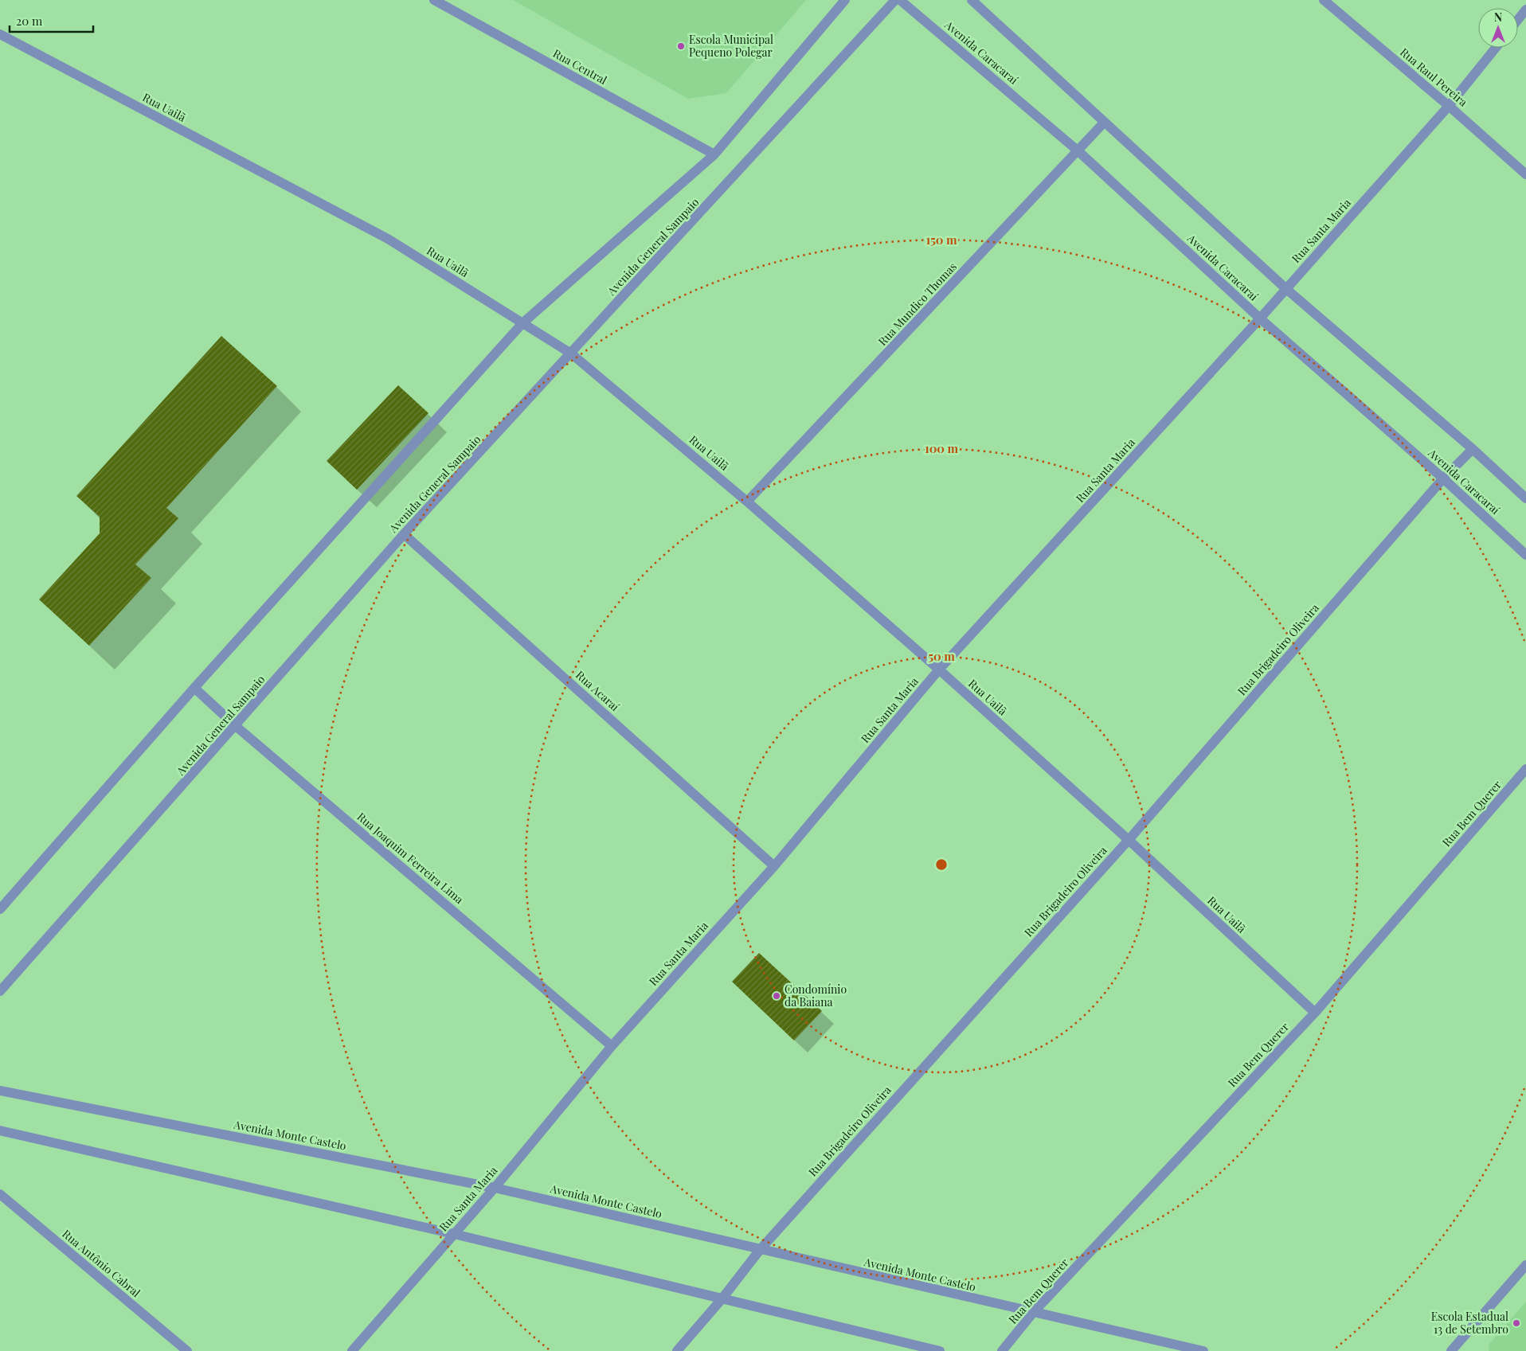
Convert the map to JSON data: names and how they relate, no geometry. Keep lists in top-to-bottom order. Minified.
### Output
{"streets":{"street":["Avenida Caracaraí","Rua Central","Rua Raul Pereira","Rua Uailã","Rua Santa Maria","Avenida General Sampaio","Rua Mundico Thomas","Rua Brigadeiro Oliveira","Rua Acaraí","Rua Bem Querer","Rua Joaquim Ferreira Lima","Avenida Monte Castelo","Rua Antônio Cabral"]},"crossings":[["Avenida Caracaraí","Rua Santa Maria"],["Avenida Caracaraí","Rua Mundico Thomas"],["Avenida Caracaraí","Rua Brigadeiro Oliveira"],["Rua Central","Avenida General Sampaio"],["Rua Raul Pereira","Rua Santa Maria"],["Rua Uailã","Rua Santa Maria"],["Rua Uailã","Avenida General Sampaio"],["Rua Uailã","Rua Mundico Thomas"],["Rua Uailã","Rua Brigadeiro Oliveira"],["Rua Uailã","Rua Bem Querer"],["Rua Santa Maria","Rua Acaraí"],["Rua Santa Maria","Rua Joaquim Ferreira Lima"],["Rua Santa Maria","Avenida Monte Castelo"],["Avenida General Sampaio","Rua Acaraí"],["Avenida General Sampaio","Rua Joaquim Ferreira Lima"],["Rua Brigadeiro Oliveira","Avenida Monte Castelo"],["Rua Bem Querer","Avenida Monte Castelo"]],"places":["Escola Municipal Pequeno Polegar","Condomínio da Baiana","Escola Estadual 13 de Setembro"],"scale_bar":"20 m","north":"top","rings":["150 m","100 m","50 m"]}
